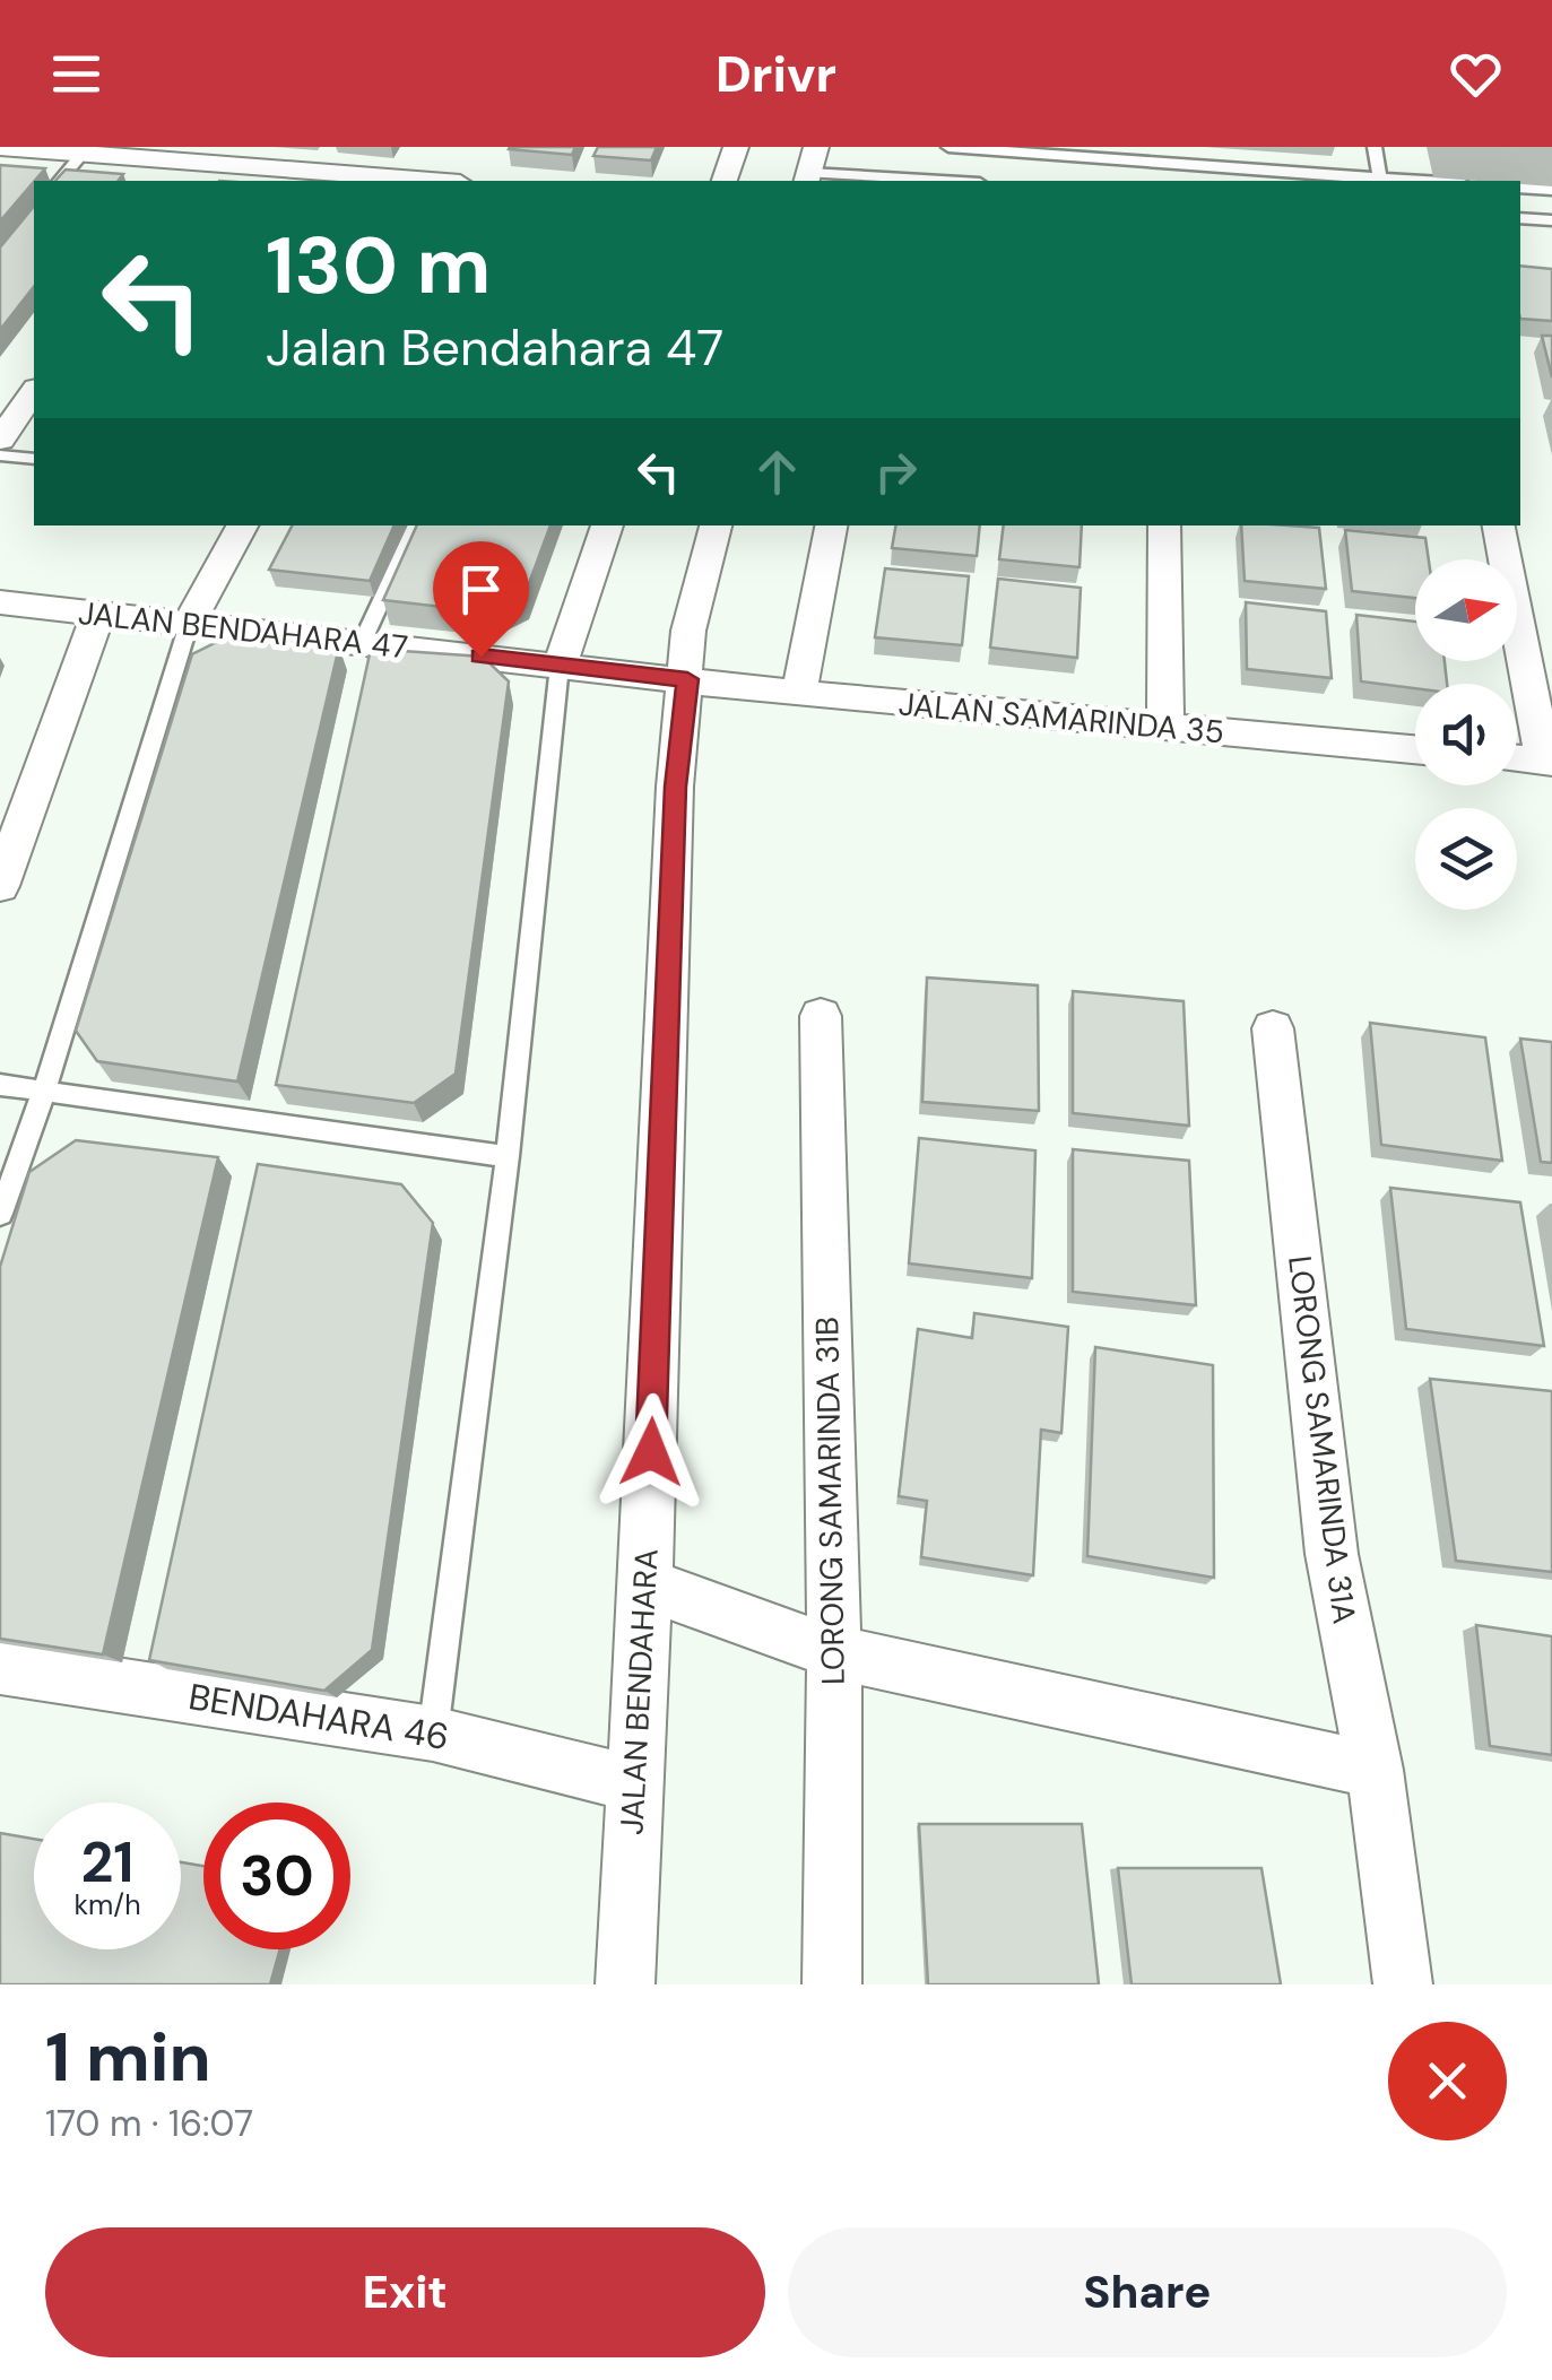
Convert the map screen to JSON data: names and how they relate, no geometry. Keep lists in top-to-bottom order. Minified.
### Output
{"streets":{"street":["JALAN BENDAHARA 47","JALAN SAMARINDA 35","LORONG SAMARINDA 31A","LORONG SAMARINDA 31B","JALAN BENDAHARA","BENDAHARA 46"]},"crossings":[["JALAN BENDAHARA 47","JALAN SAMARINDA 35"],["JALAN BENDAHARA 47","JALAN BENDAHARA"],["JALAN SAMARINDA 35","JALAN BENDAHARA"],["JALAN BENDAHARA","BENDAHARA 46"]],"north":"right","page":{"header":"Drivr","turn":["130 m","Jalan Bendahara 47"],"speed":"21 km/h","limit":"30","heading":["1 min","170 m · 16:07"],"buttons":["Exit","Share"]}}
